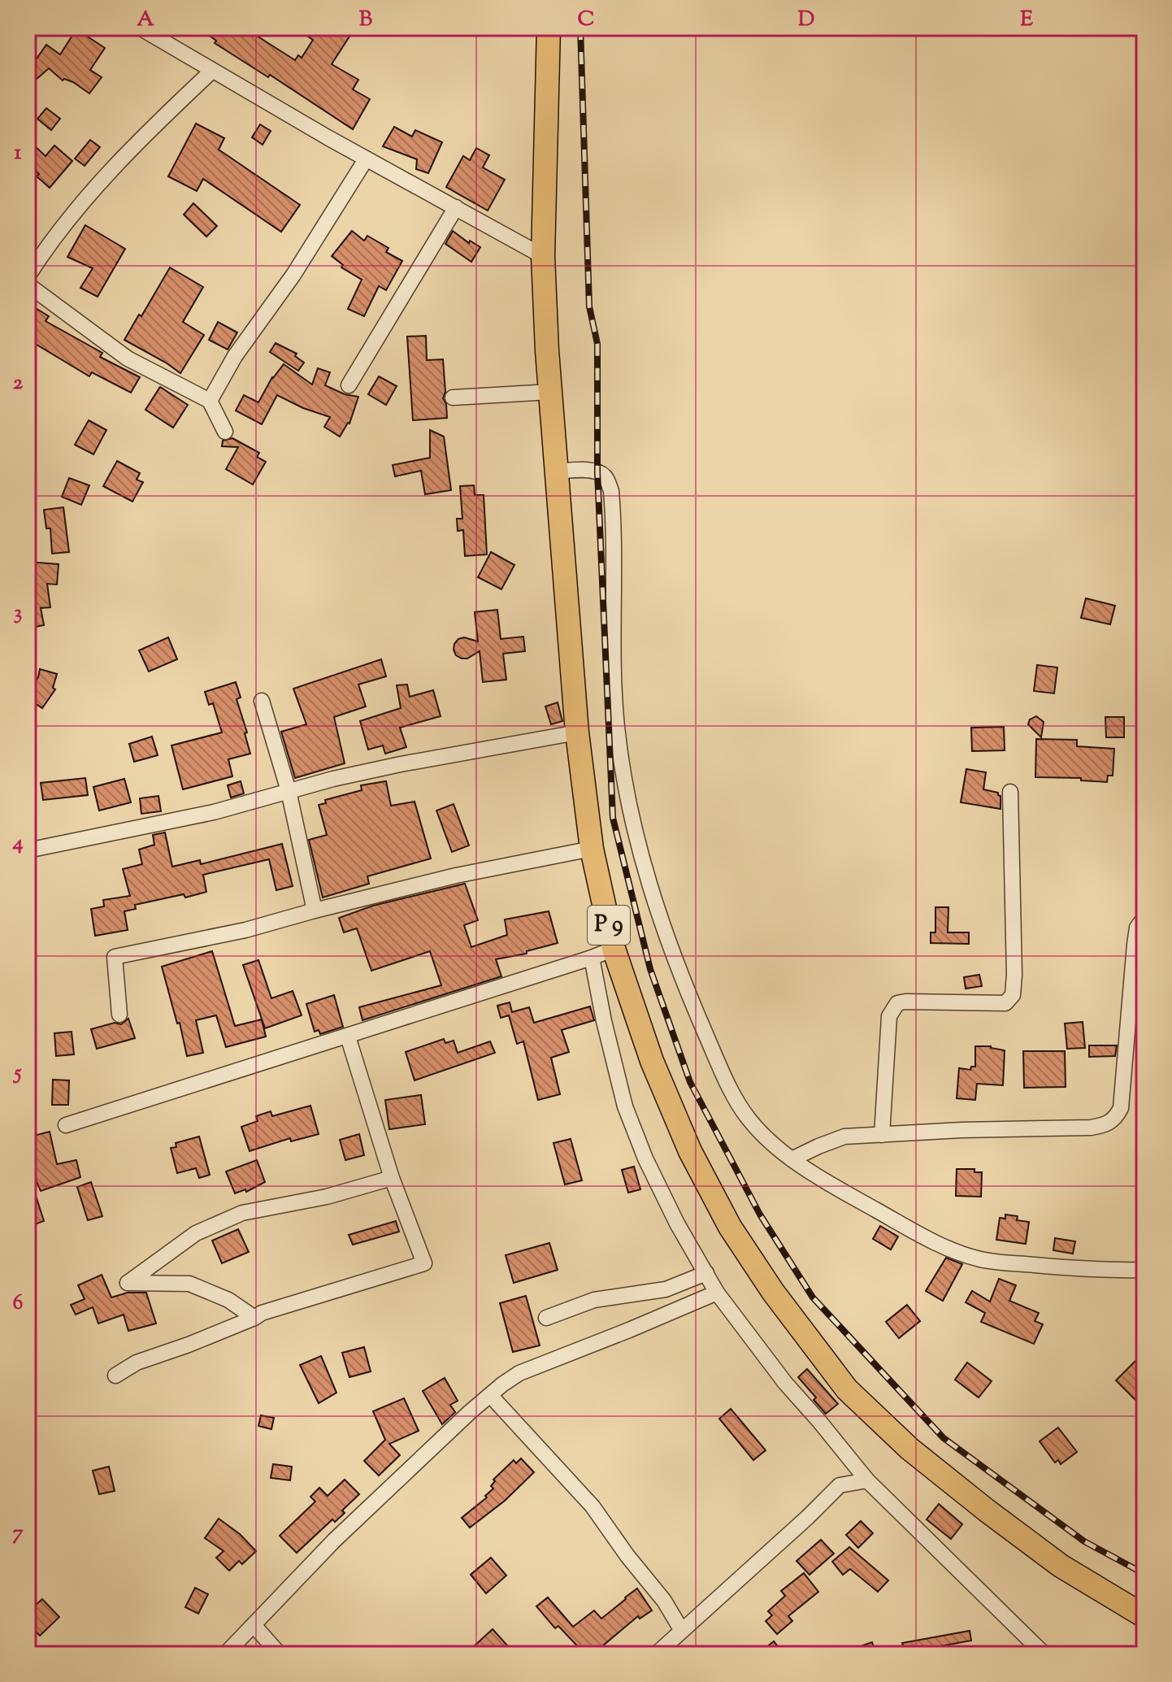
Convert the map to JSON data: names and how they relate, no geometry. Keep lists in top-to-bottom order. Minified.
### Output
{"streets":{"main road":["P 9"]},"grid":{"columns":["A","B","C","D","E"],"rows":["1","2","3","4","5","6","7"]}}
